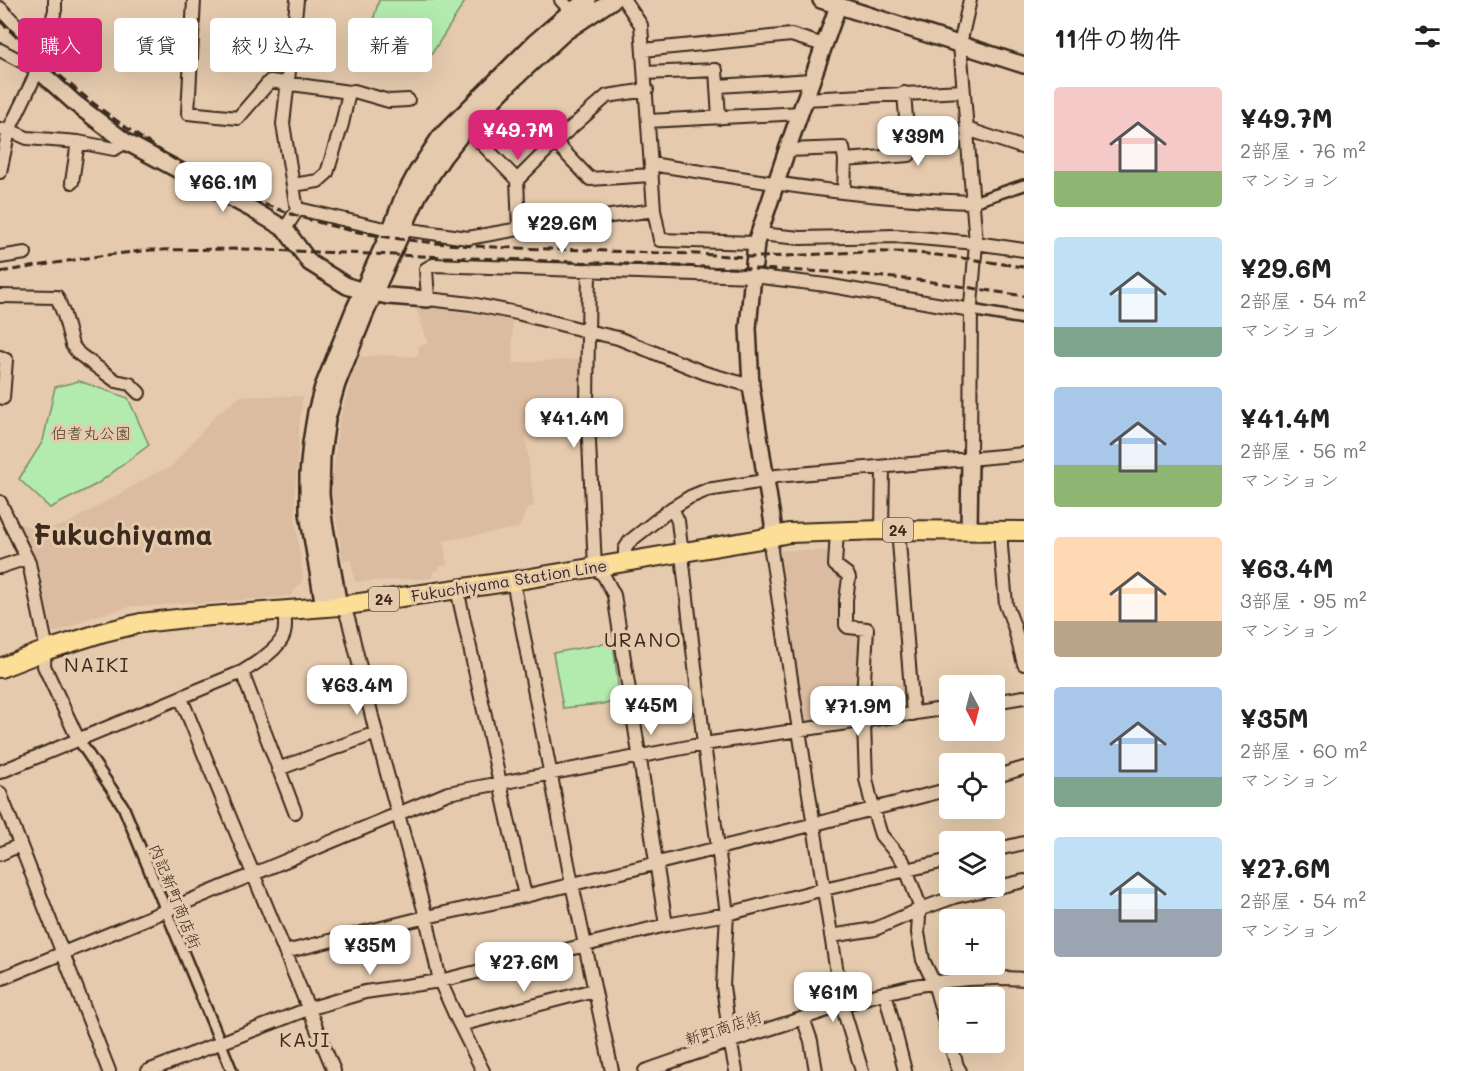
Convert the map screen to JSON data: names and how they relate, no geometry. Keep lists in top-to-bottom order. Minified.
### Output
{"streets":{"main road":["24","Fukuchiyama Station Line"],"street":["内記新町商店街","新町商店街"]},"districts":["Fukuchiyama","URANO","NAIKI","KAJI"],"parks":["伯耆丸公園"],"north":"bottom","page":{"heading":"11件の物件","chip":["購入","賃貸","絞り込み","新着"],"list":[{"name":"¥49.7M","note":"2部屋 · 76 m² · マンション"},{"name":"¥29.6M","note":"2部屋 · 54 m² · マンション"},{"name":"¥41.4M","note":"2部屋 · 56 m² · マンション"},{"name":"¥63.4M","note":"3部屋 · 95 m² · マンション"},{"name":"¥35M","note":"2部屋 · 60 m² · マンション"},{"name":"¥27.6M","note":"2部屋 · 54 m² · マンション"}],"price":["¥49.7M","¥39M","¥66.1M","¥29.6M","¥41.4M","¥63.4M","¥45M","¥71.9M","¥35M","¥27.6M","¥61M"],"map_buttons":["+","−"]}}
